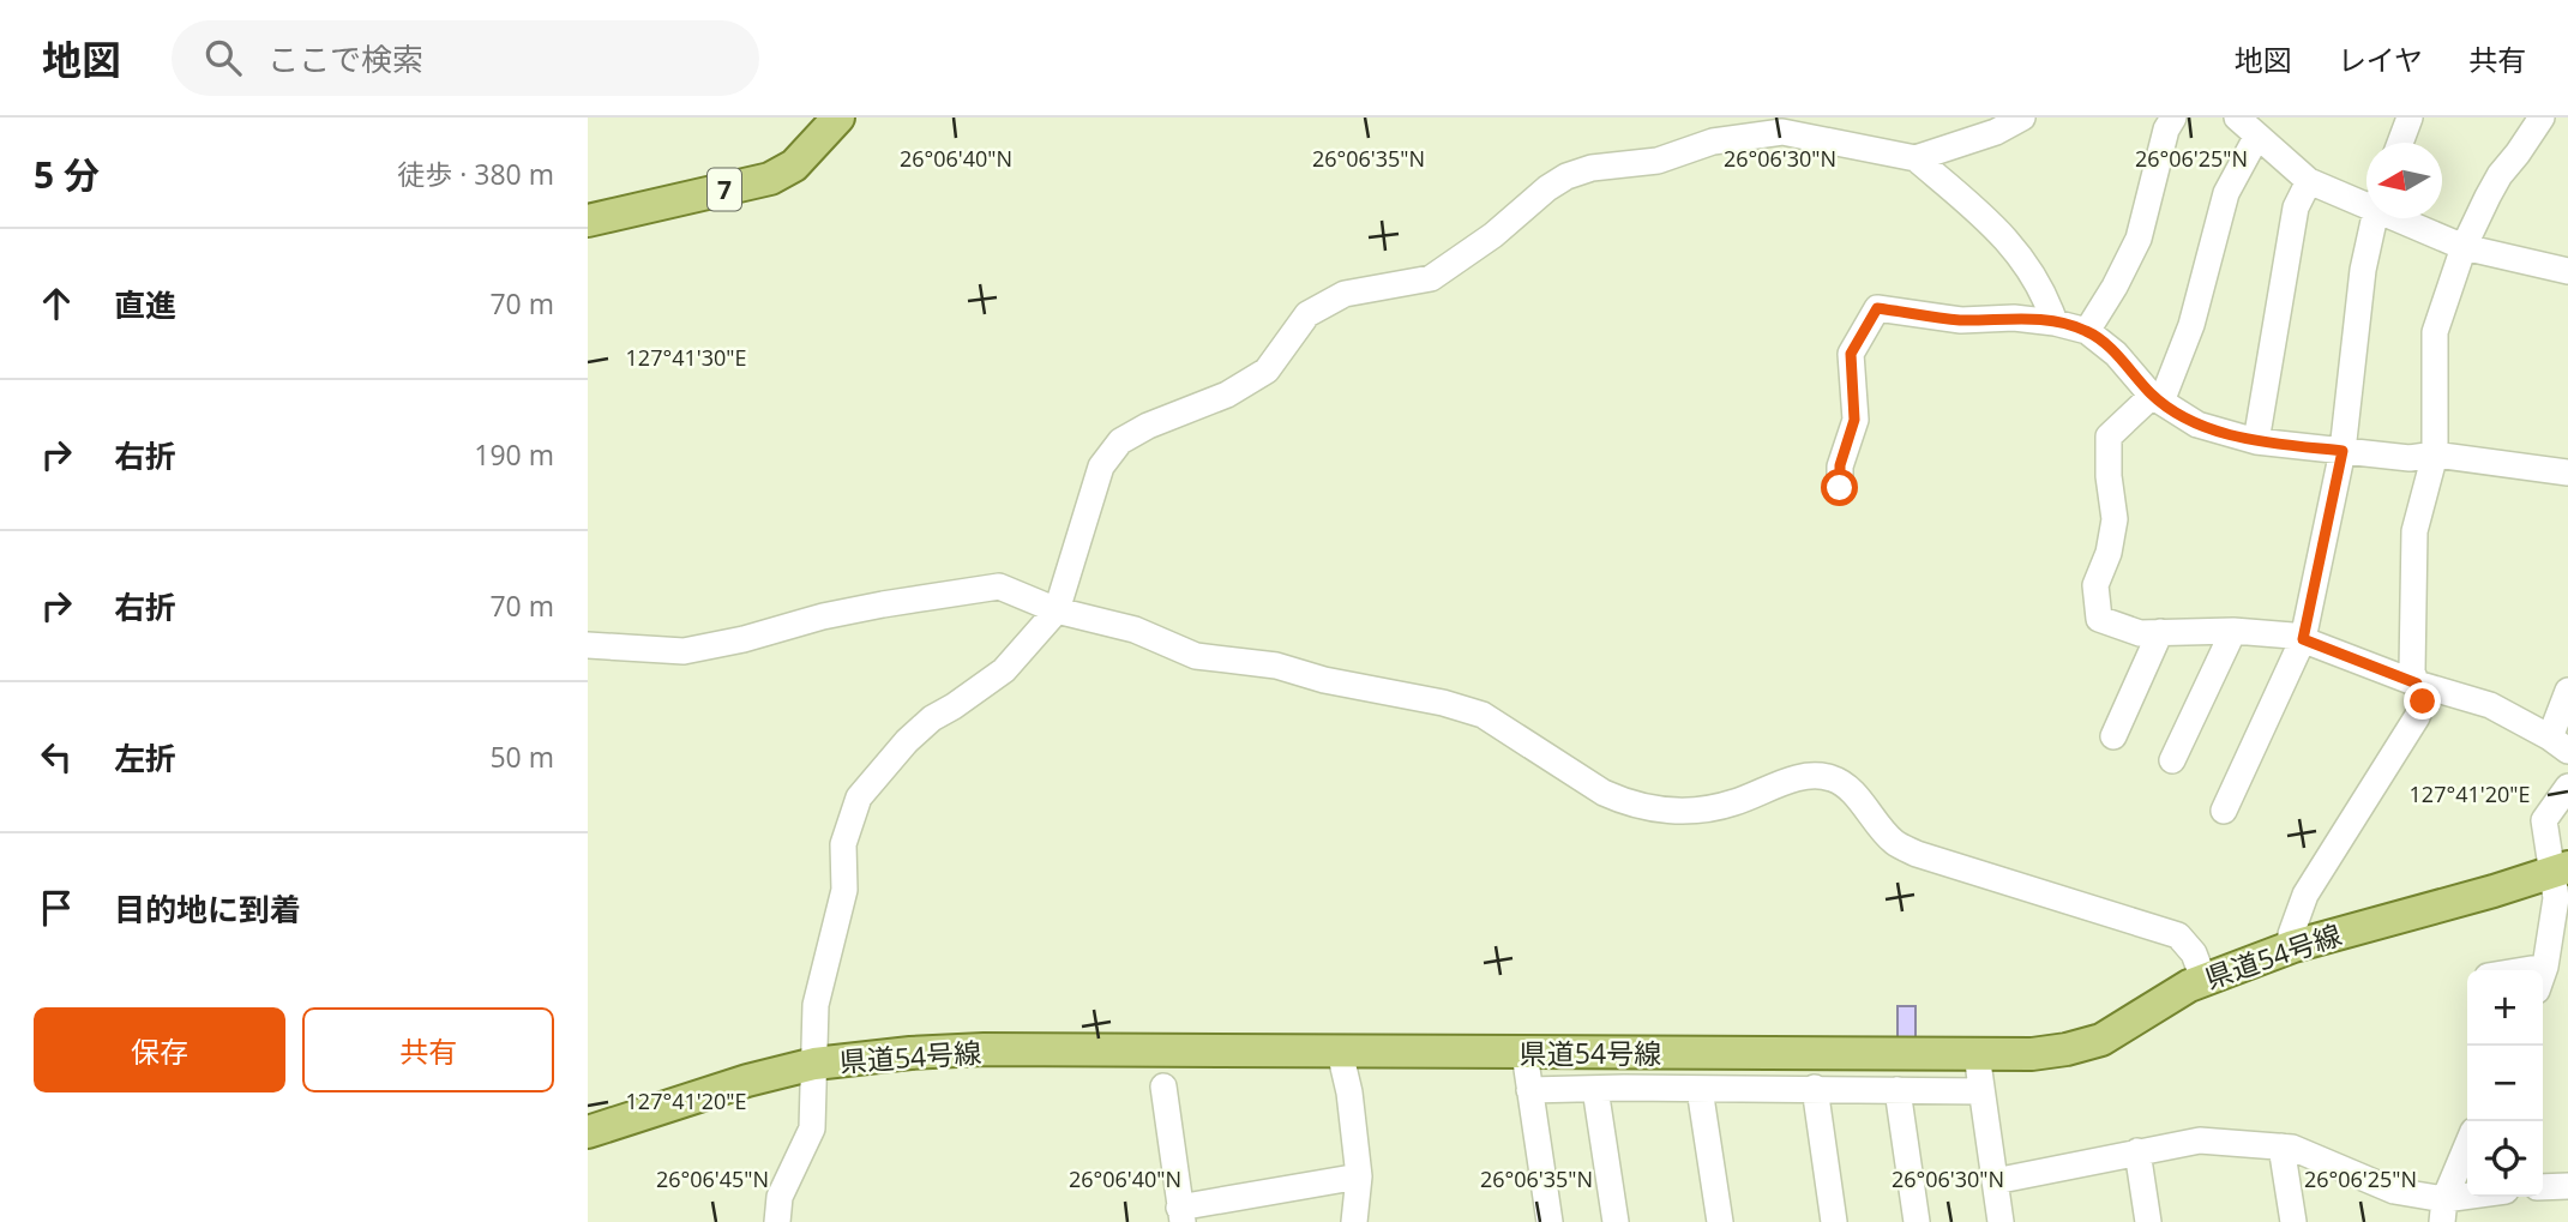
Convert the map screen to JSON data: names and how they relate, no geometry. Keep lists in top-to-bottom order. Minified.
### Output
{"streets":{"main road":["7","県道54号線"]},"north":"left","page":{"header":"地図","search":"ここで検索","nav":["地図","レイヤ","共有"],"heading":["5 分","徒歩 · 380 m"],"list":[["直進","70 m"],["右折","190 m"],["右折","70 m"],["左折","50 m"],"目的地に到着"],"map_buttons":["+","−"],"buttons":["保存","共有"]},"coordinates":["26°06'40\"N","26°06'35\"N","26°06'30\"N","26°06'25\"N","127°41'30\"E","127°41'20\"E","26°06'45\"N"]}
